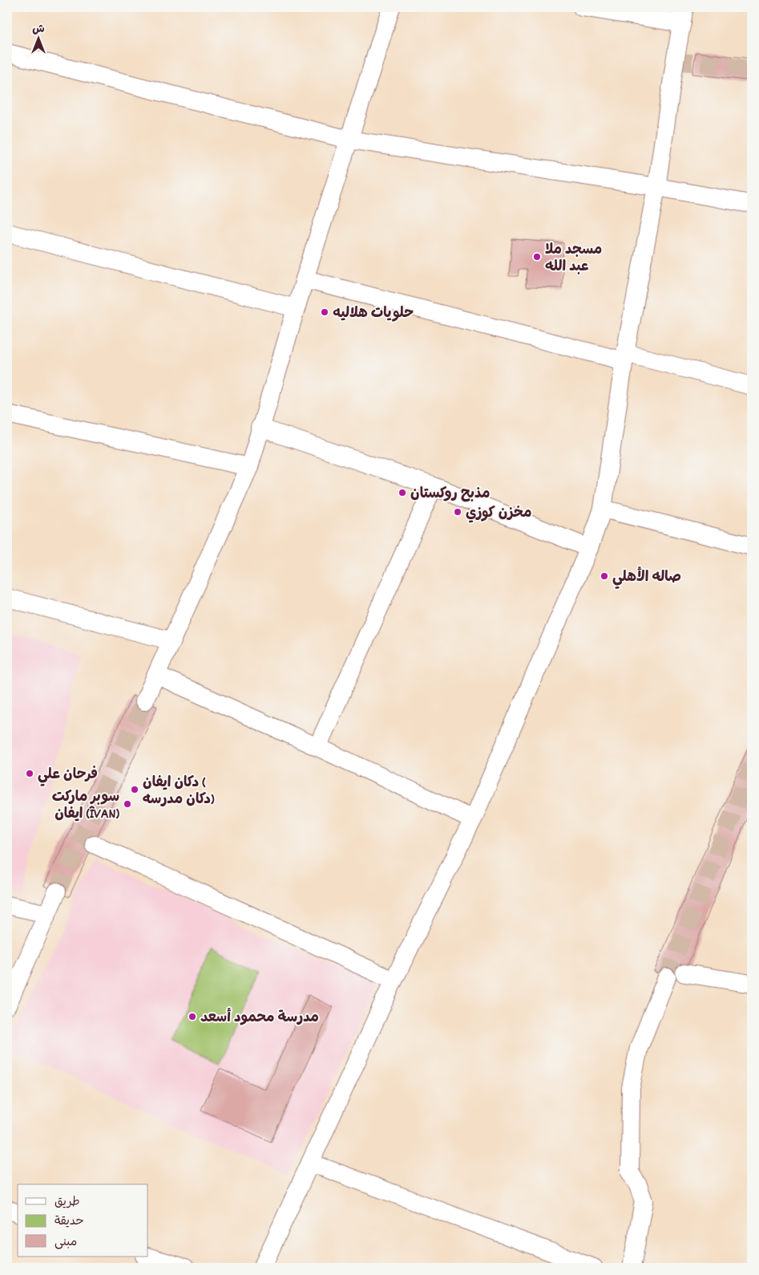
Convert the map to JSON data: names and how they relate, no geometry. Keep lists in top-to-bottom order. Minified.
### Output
{"places":["مسجد ملا عبد الله","حلويات هلاليه","مذبح روكستان","مخزن كوزي","صاله الأهلي","فرحان علي","دكان ايفان ( دكان مدرسه)","سوبر ماركت ايفان (ÎVAN)","مدرسة محمود أسعد"],"legend":["طريق","حديقة","مبنى"],"north":"top"}
